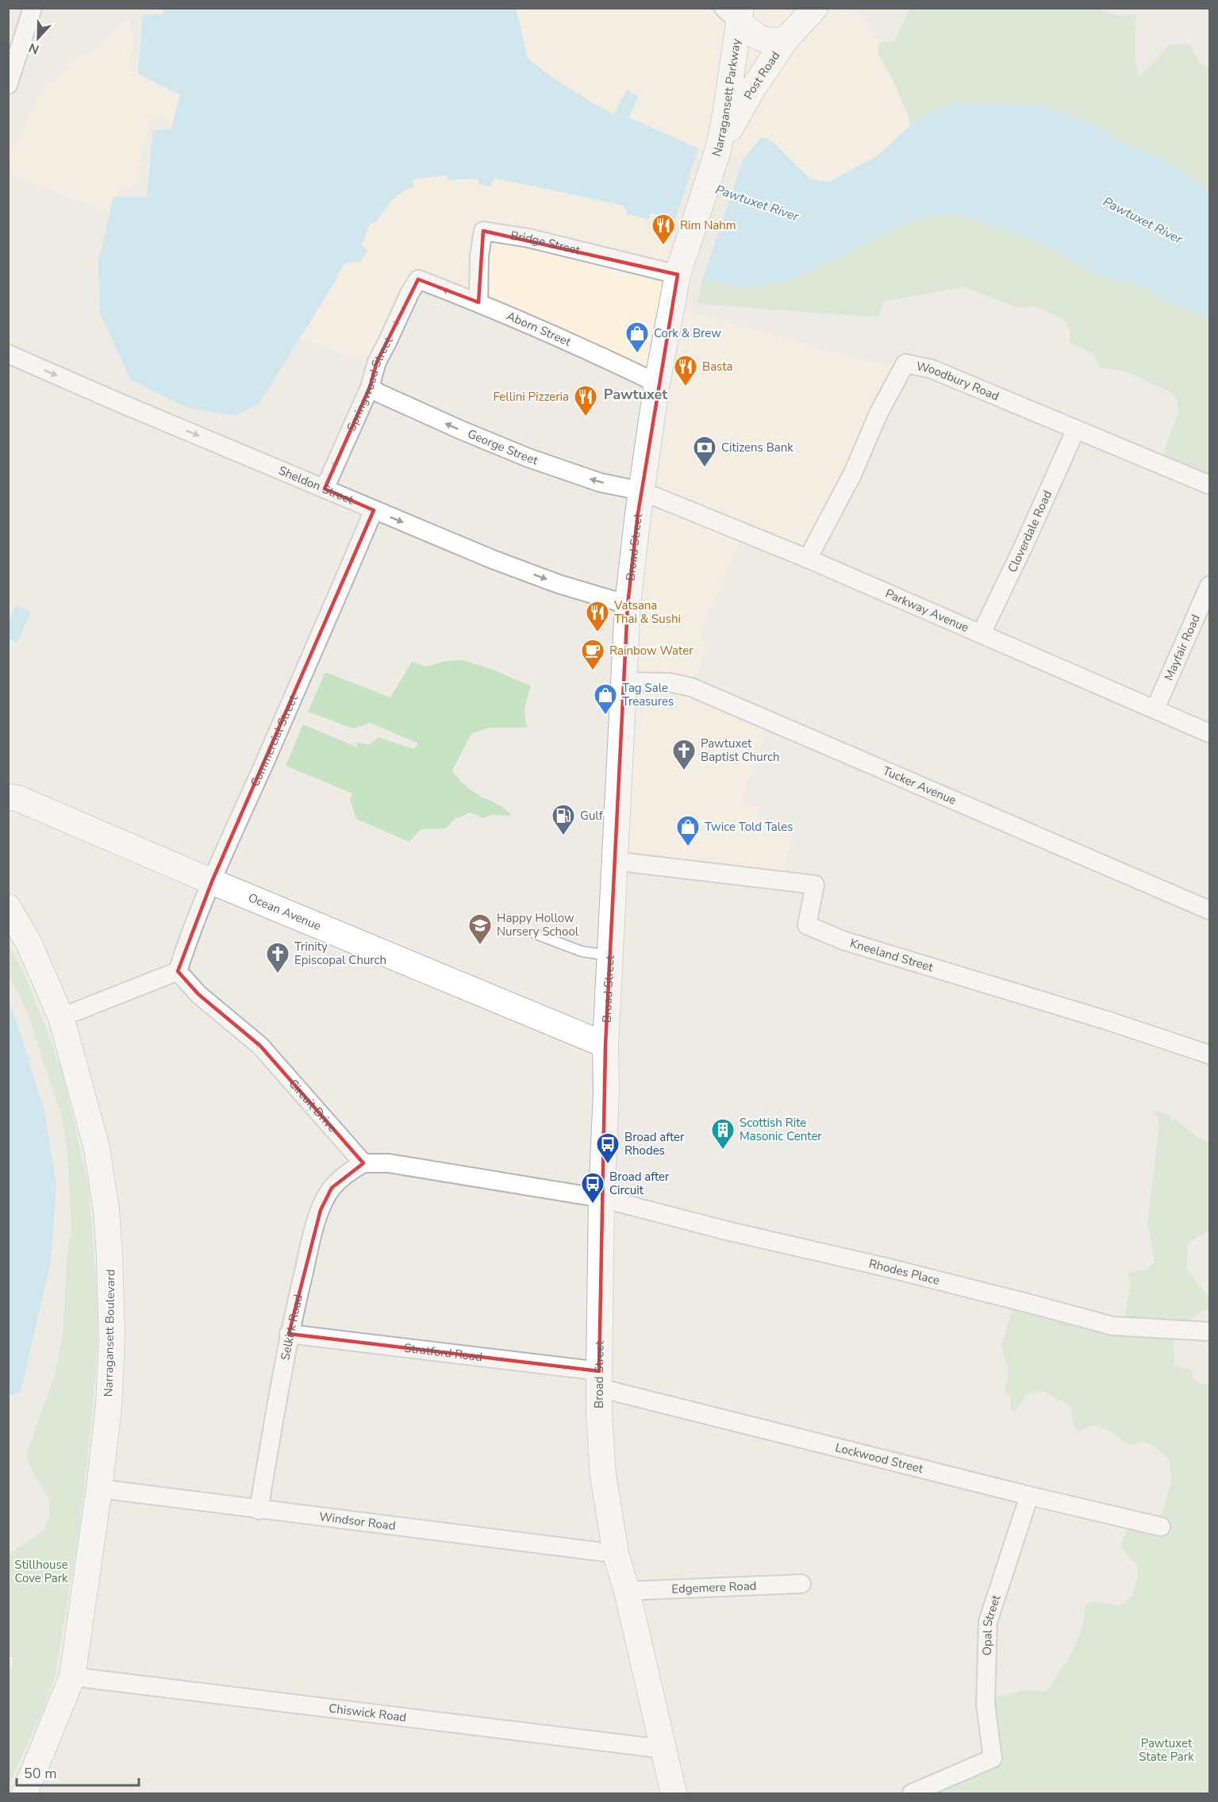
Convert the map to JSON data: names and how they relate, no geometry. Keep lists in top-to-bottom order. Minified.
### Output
{"streets":{"main road":["Post Road","Narragansett Parkway","Broad Street","Ocean Avenue","Narragansett Boulevard"],"street":["Bridge Street","Aborn Street","Woodbury Road","Springwood Street","George Street","Sheldon Street","Cloverdale Road","Parkway Avenue","Mayfair Road","Commercial Street","Tucker Avenue","Kneeland Street","Circuit Drive","Rhodes Place","Selkirk Road","Stratford Road","Lockwood Street","Windsor Road","Edgemere Road","Opal Street","Chiswick Road"]},"crossings":[["Post Road","Narragansett Parkway"],["Narragansett Parkway","Broad Street"],["Bridge Street","Aborn Street"],["Bridge Street","Broad Street"],["Aborn Street","Springwood Street"],["Aborn Street","Broad Street"],["Woodbury Road","Cloverdale Road"],["Woodbury Road","Parkway Avenue"],["Springwood Street","George Street"],["Springwood Street","Sheldon Street"],["George Street","Broad Street"],["George Street","Parkway Avenue"],["Sheldon Street","Broad Street"],["Sheldon Street","Commercial Street"],["Cloverdale Road","Parkway Avenue"],["Broad Street","Parkway Avenue"],["Broad Street","Tucker Avenue"],["Broad Street","Ocean Avenue"],["Broad Street","Kneeland Street"],["Broad Street","Rhodes Place"],["Broad Street","Stratford Road"],["Broad Street","Lockwood Street"],["Broad Street","Windsor Road"],["Broad Street","Edgemere Road"],["Broad Street","Chiswick Road"],["Parkway Avenue","Mayfair Road"],["Commercial Street","Ocean Avenue"],["Commercial Street","Circuit Drive"],["Circuit Drive","Selkirk Road"],["Selkirk Road","Stratford Road"],["Selkirk Road","Windsor Road"],["Narragansett Boulevard","Windsor Road"],["Narragansett Boulevard","Chiswick Road"],["Stratford Road","Lockwood Street"],["Lockwood Street","Opal Street"]],"one_way":["Springwood Street","George Street","Sheldon Street"],"districts":["Pawtuxet"],"water":["Pawtuxet River"],"parks":["Stillhouse Cove Park","Pawtuxet State Park"],"places":{"restaurant":["Rim Nahm","Basta","Fellini Pizzeria","Vatsana Thai & Sushi"],"shop":["Cork & Brew","Tag Sale Treasures","Twice Told Tales"],"bank":["Citizens Bank"],"cafe":["Rainbow Water"],"church":["Pawtuxet Baptist Church","Trinity Episcopal Church"],"fuel station":["Gulf"],"school or university":["Happy Hollow Nursery School"],"building":["Scottish Rite Masonic Center"],"bus stop":["Broad after Rhodes","Broad after Circuit"]},"scale_bar":"50 m","north":"bottom"}
